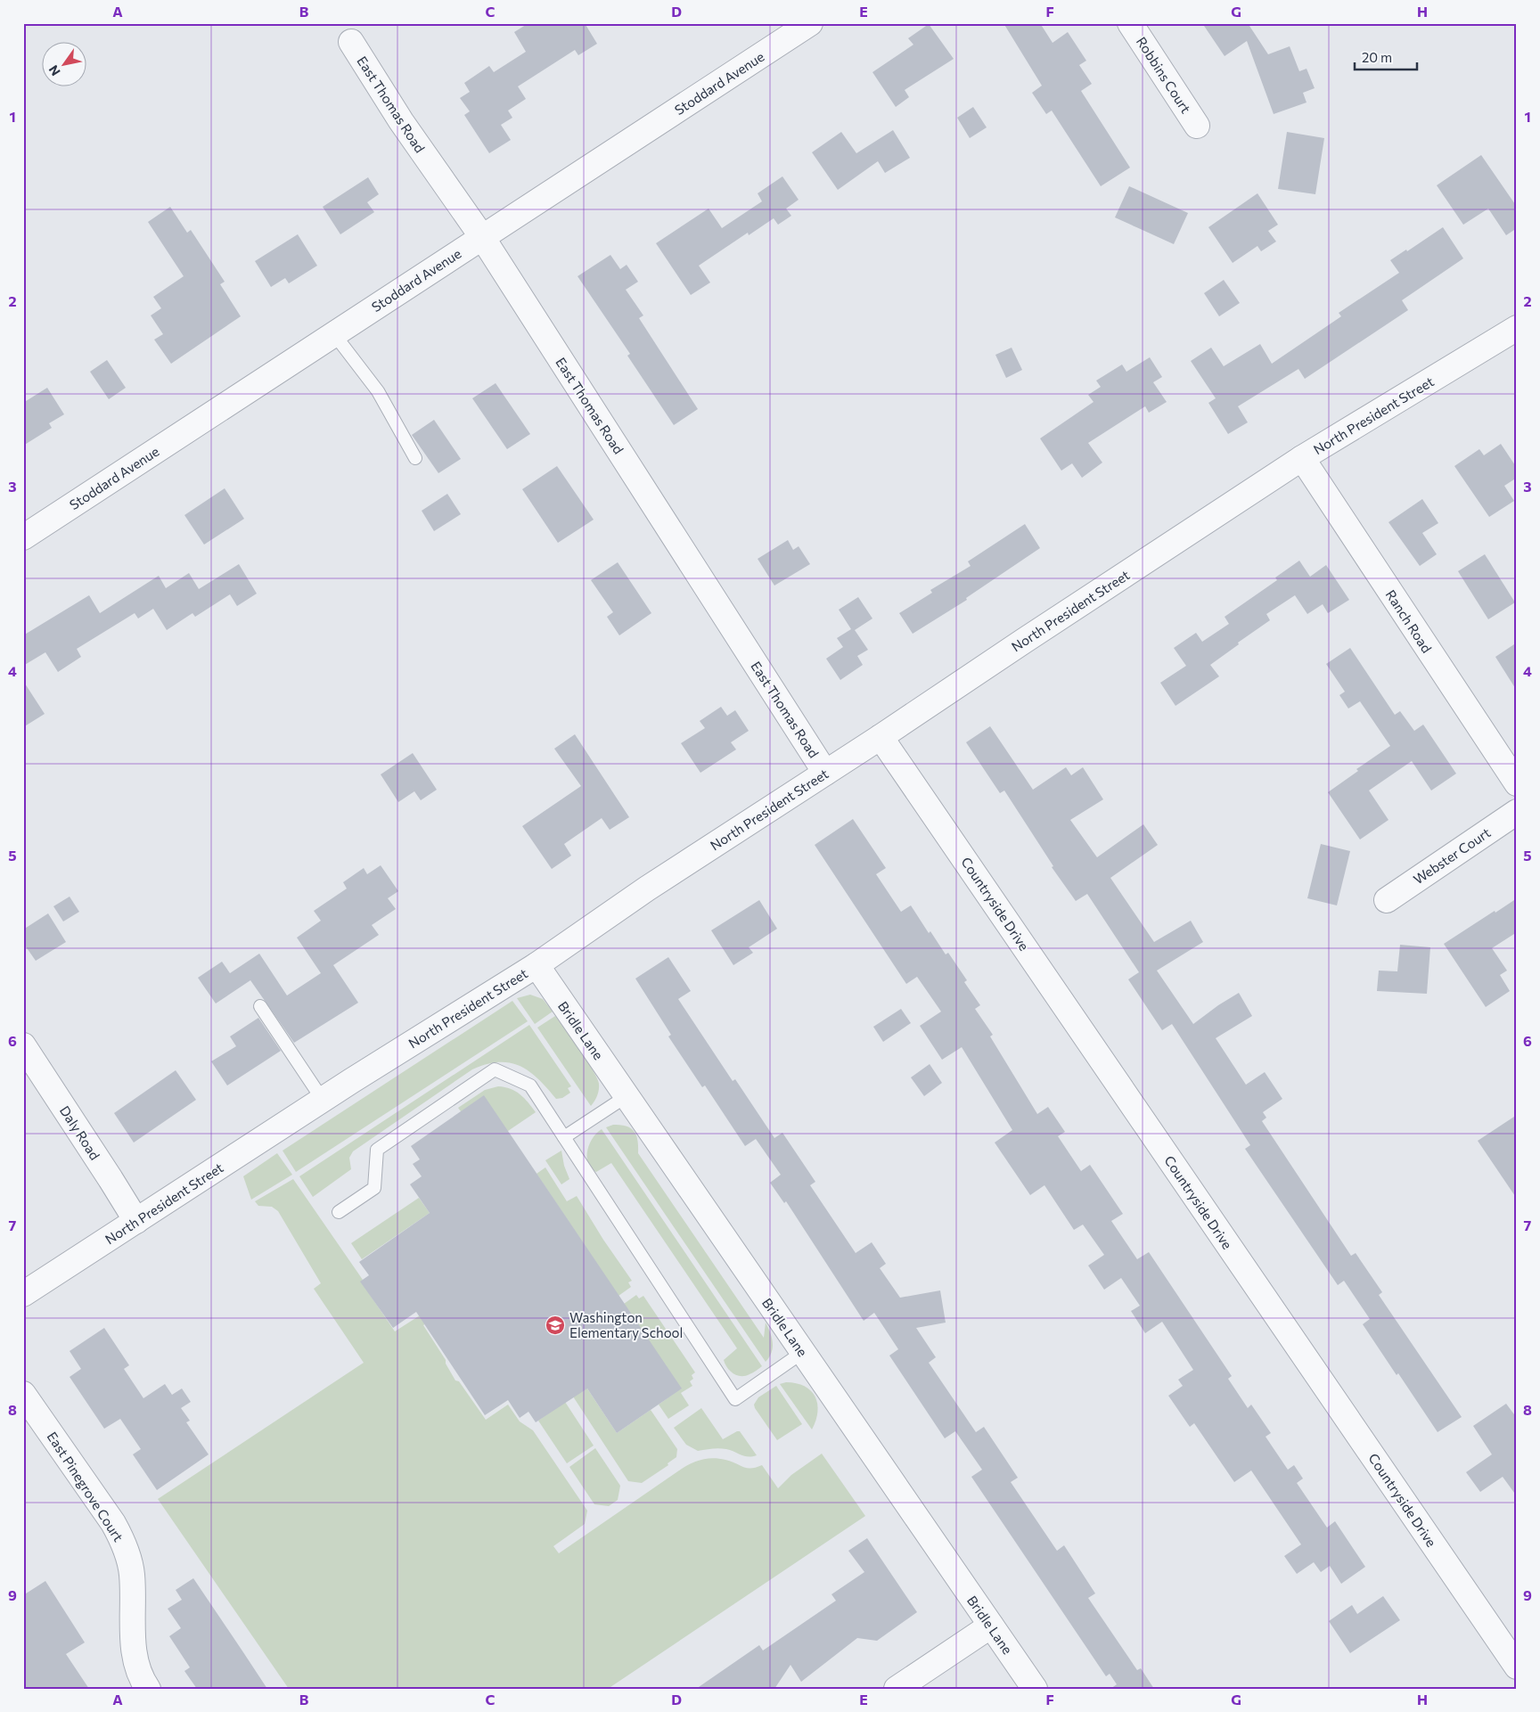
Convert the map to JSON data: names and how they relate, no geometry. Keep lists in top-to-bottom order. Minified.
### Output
{"streets":{"street":["Robbins Court","Stoddard Avenue","East Thomas Road","North President Street","Ranch Road","Webster Court","Countryside Drive","Bridle Lane","Daly Road","East Pinegrove Court"]},"crossings":[["Stoddard Avenue","East Thomas Road"],["East Thomas Road","North President Street"],["North President Street","Ranch Road"],["North President Street","Countryside Drive"],["North President Street","Bridle Lane"],["North President Street","Daly Road"]],"places":{"school or university":["Washington Elementary School"]},"scale_bar":"20 m","north":"bottom left","grid":{"columns":["A","B","C","D","E","F","G","H"],"rows":["1","2","3","4","5","6","7","8","9"]}}
